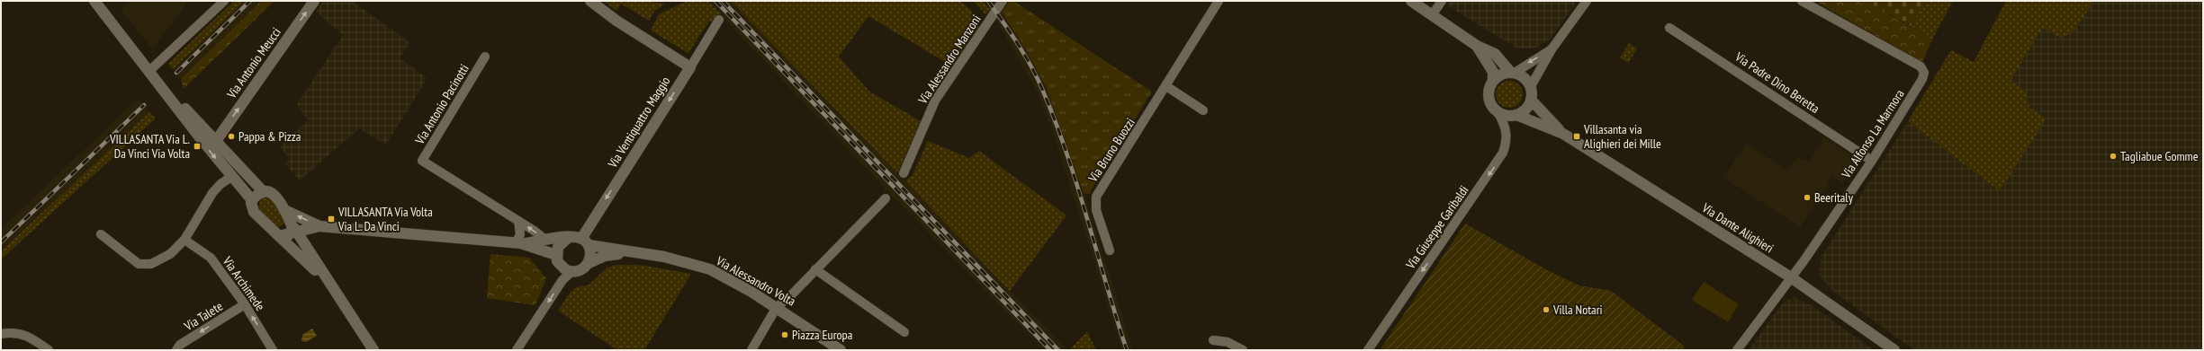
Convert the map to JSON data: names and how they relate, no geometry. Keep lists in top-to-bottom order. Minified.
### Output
{"streets":{"street":["Via Alessandro Manzoni","Via Antonio Meucci","Via Padre Dino Beretta","Via Antonio Pacinotti","Via Ventiquattro Maggio","Via Alfonso La Marmora","Via Bruno Buozzi","Via Giuseppe Garibaldi","Via Dante Alighieri","Via Alessandro Volta","Via Archimede","Via Talete"]},"crossings":[["Via Padre Dino Beretta","Via Alfonso La Marmora"],["Via Antonio Pacinotti","Via Alessandro Volta"],["Via Ventiquattro Maggio","Via Alessandro Volta"],["Via Alfonso La Marmora","Via Dante Alighieri"],["Via Giuseppe Garibaldi","Via Dante Alighieri"],["Via Archimede","Via Talete"]],"one_way":["Via Ventiquattro Maggio","Via Giuseppe Garibaldi","Via Archimede","Via Talete"],"places":{"other":["Pappa & Pizza","Tagliabue Gomme","Beeritaly","Villa Notari","Piazza Europa"],"transit":["Villasanta via Alighieri dei Mille","VILLASANTA Via L. Da Vinci Via Volta","VILLASANTA Via Volta Via L. Da Vinci"]}}
